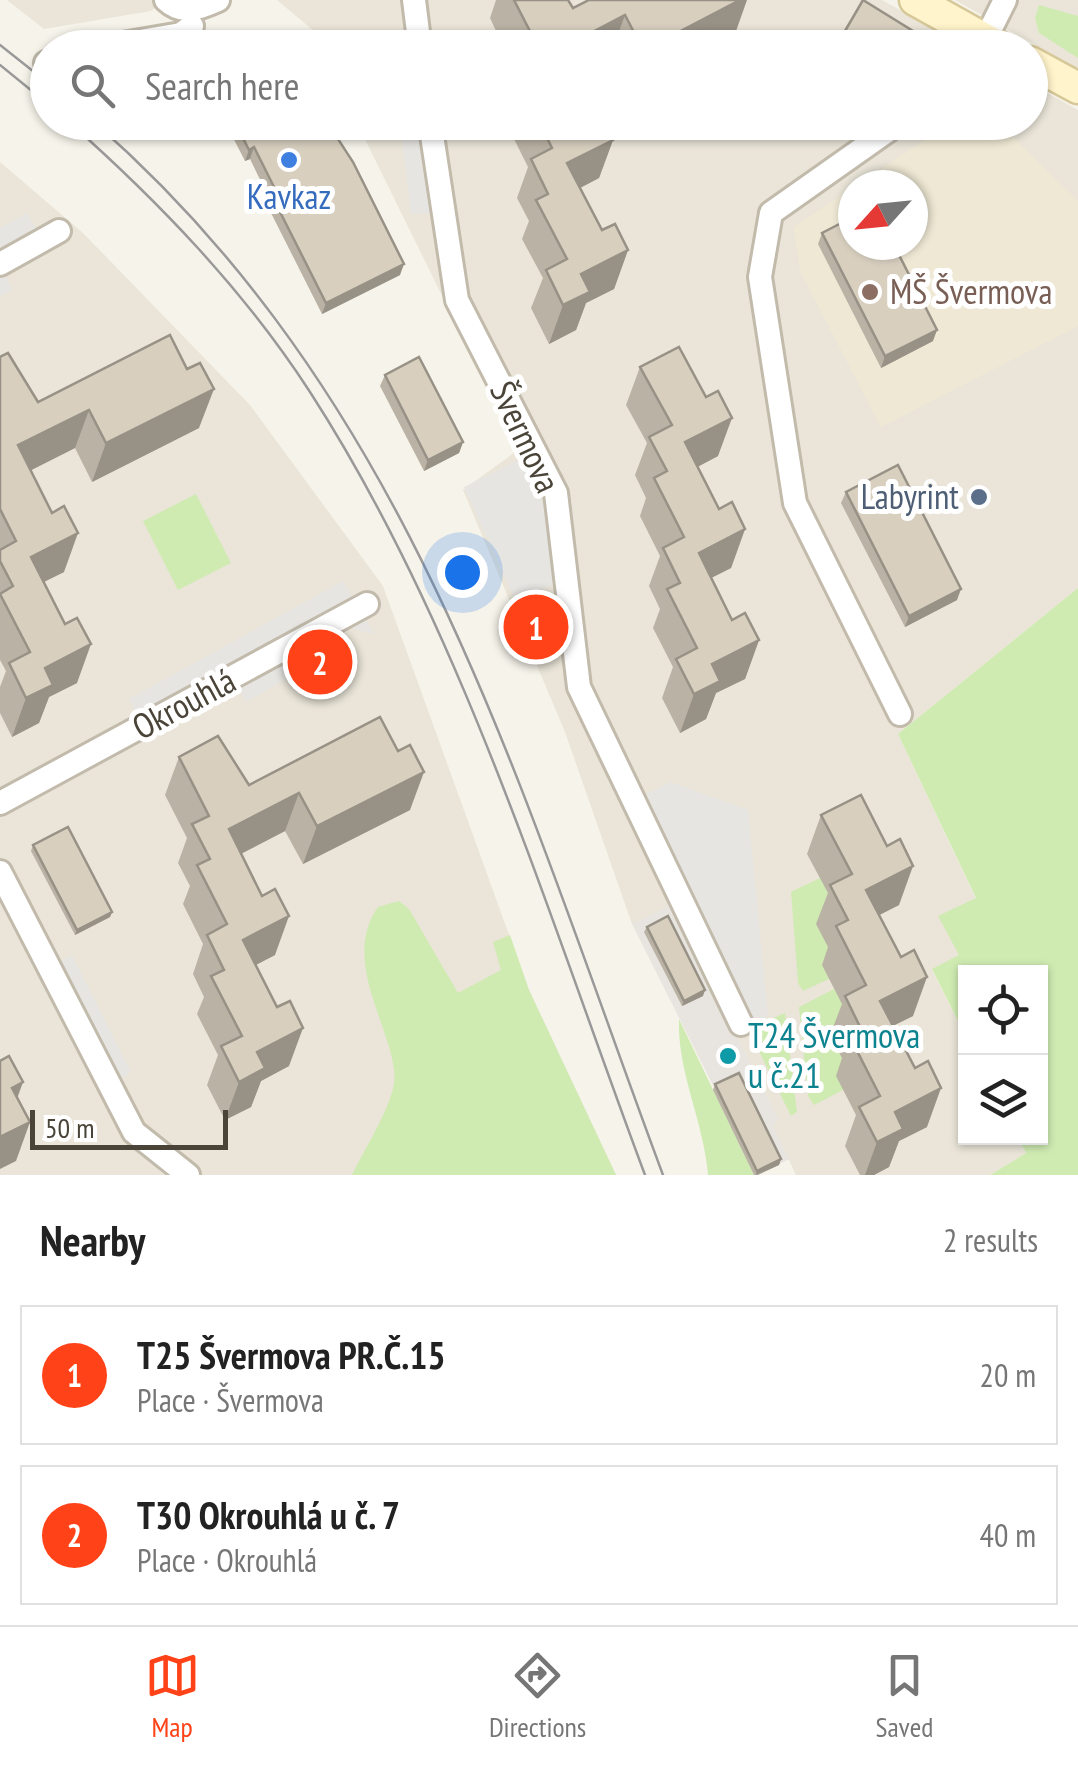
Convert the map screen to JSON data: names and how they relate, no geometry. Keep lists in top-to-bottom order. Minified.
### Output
{"streets":{"street":["Švermova","Okrouhlá"]},"places":["Kavkaz","MŠ Švermova","Labyrint","T24 Švermova u č.21"],"scale_bar":"50 m","north":"bottom left","page":{"search":"Search here","pins":["1","2"],"scale":"50 m","heading":["Nearby","2 results"],"list":[{"mark":"1","name":"T25 Švermova PR.Č.15","note":"Place · Švermova","value":"20 m"},{"mark":"2","name":"T30 Okrouhlá u č. 7","note":"Place · Okrouhlá","value":"40 m"}],"nav":["Map","Directions","Saved"]}}
